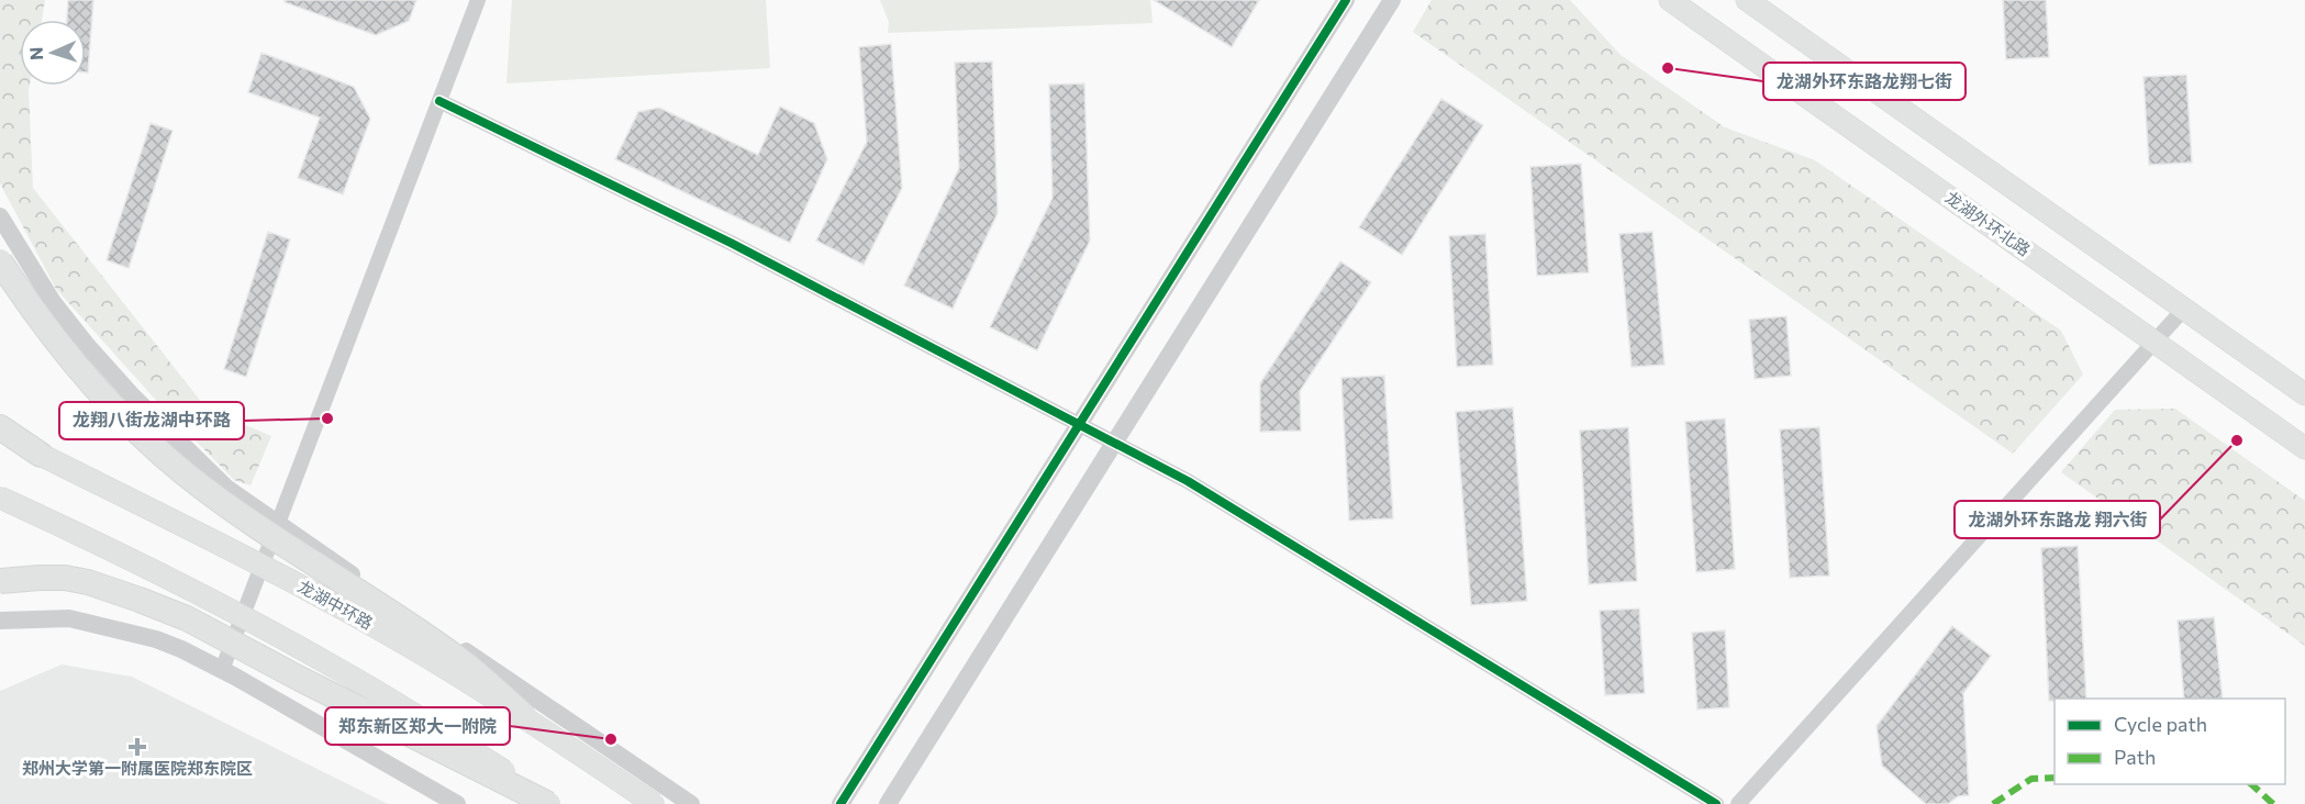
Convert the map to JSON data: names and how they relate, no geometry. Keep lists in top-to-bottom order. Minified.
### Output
{"streets":{"main road":["龙湖外环北路","龙湖中环路"]},"places":{"other":["龙湖外环东路龙翔七街","龙翔八街龙湖中环路","龙湖外环东路龙 翔六街","郑东新区郑大一附院"],"health":["郑州大学第一附属医院郑东院区"]},"legend":["Cycle path","Path"],"north":"left"}
